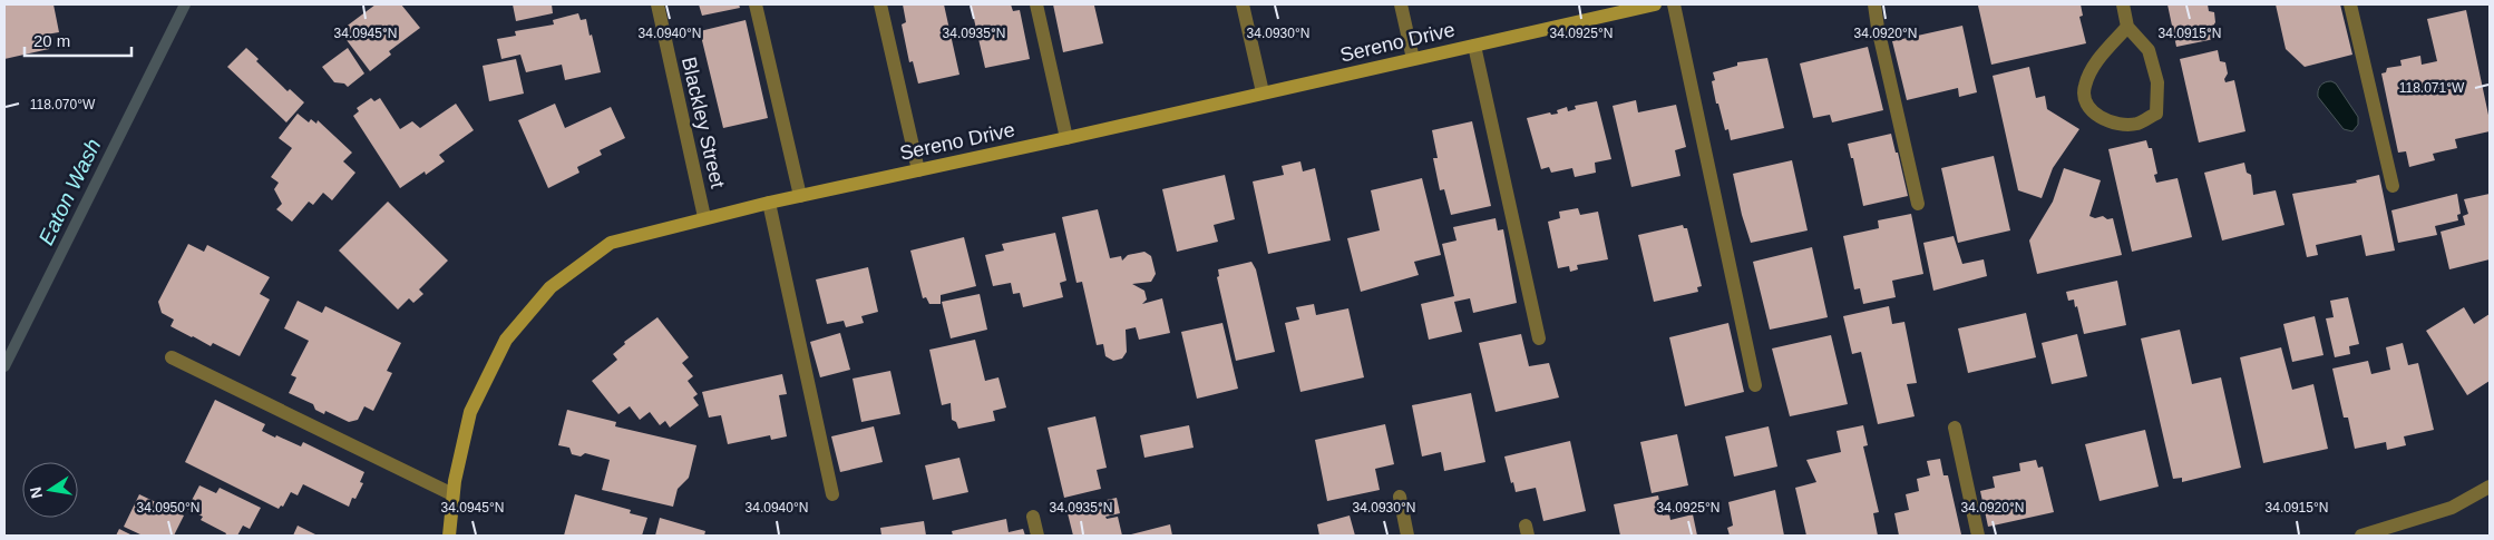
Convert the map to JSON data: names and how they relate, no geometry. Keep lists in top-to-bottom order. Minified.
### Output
{"streets":{"street":["Sereno Drive","Blackley Street"]},"crossings":[["Sereno Drive","Blackley Street"]],"water":["Eaton Wash"],"scale_bar":"20 m","north":"left","coordinates":["34.0945°N","34.0940°N","34.0935°N","34.0930°N","34.0925°N","34.0920°N","34.0915°N","118.071°W","118.070°W","34.0950°N"]}
